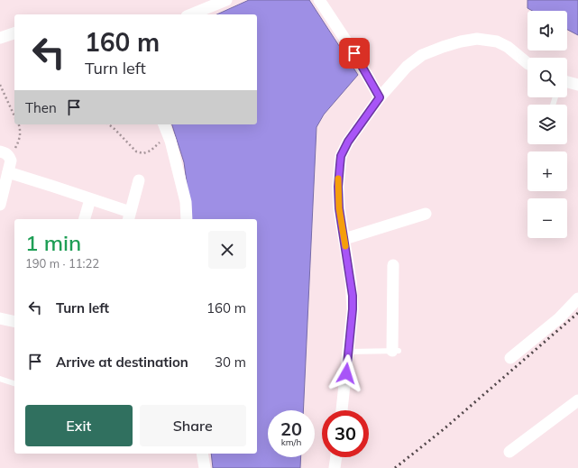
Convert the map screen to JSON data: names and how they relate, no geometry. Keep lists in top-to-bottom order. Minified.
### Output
{"page":{"map_buttons":["+","−"],"turn":["160 m","Turn left"],"then":"Then","heading":["1 min","190 m · 11:22"],"list":[{"name":"Turn left","value":"160 m"},{"name":"Arrive at destination","value":"30 m"}],"buttons":["Exit","Share"],"speed":"20 km/h","limit":"30"}}
